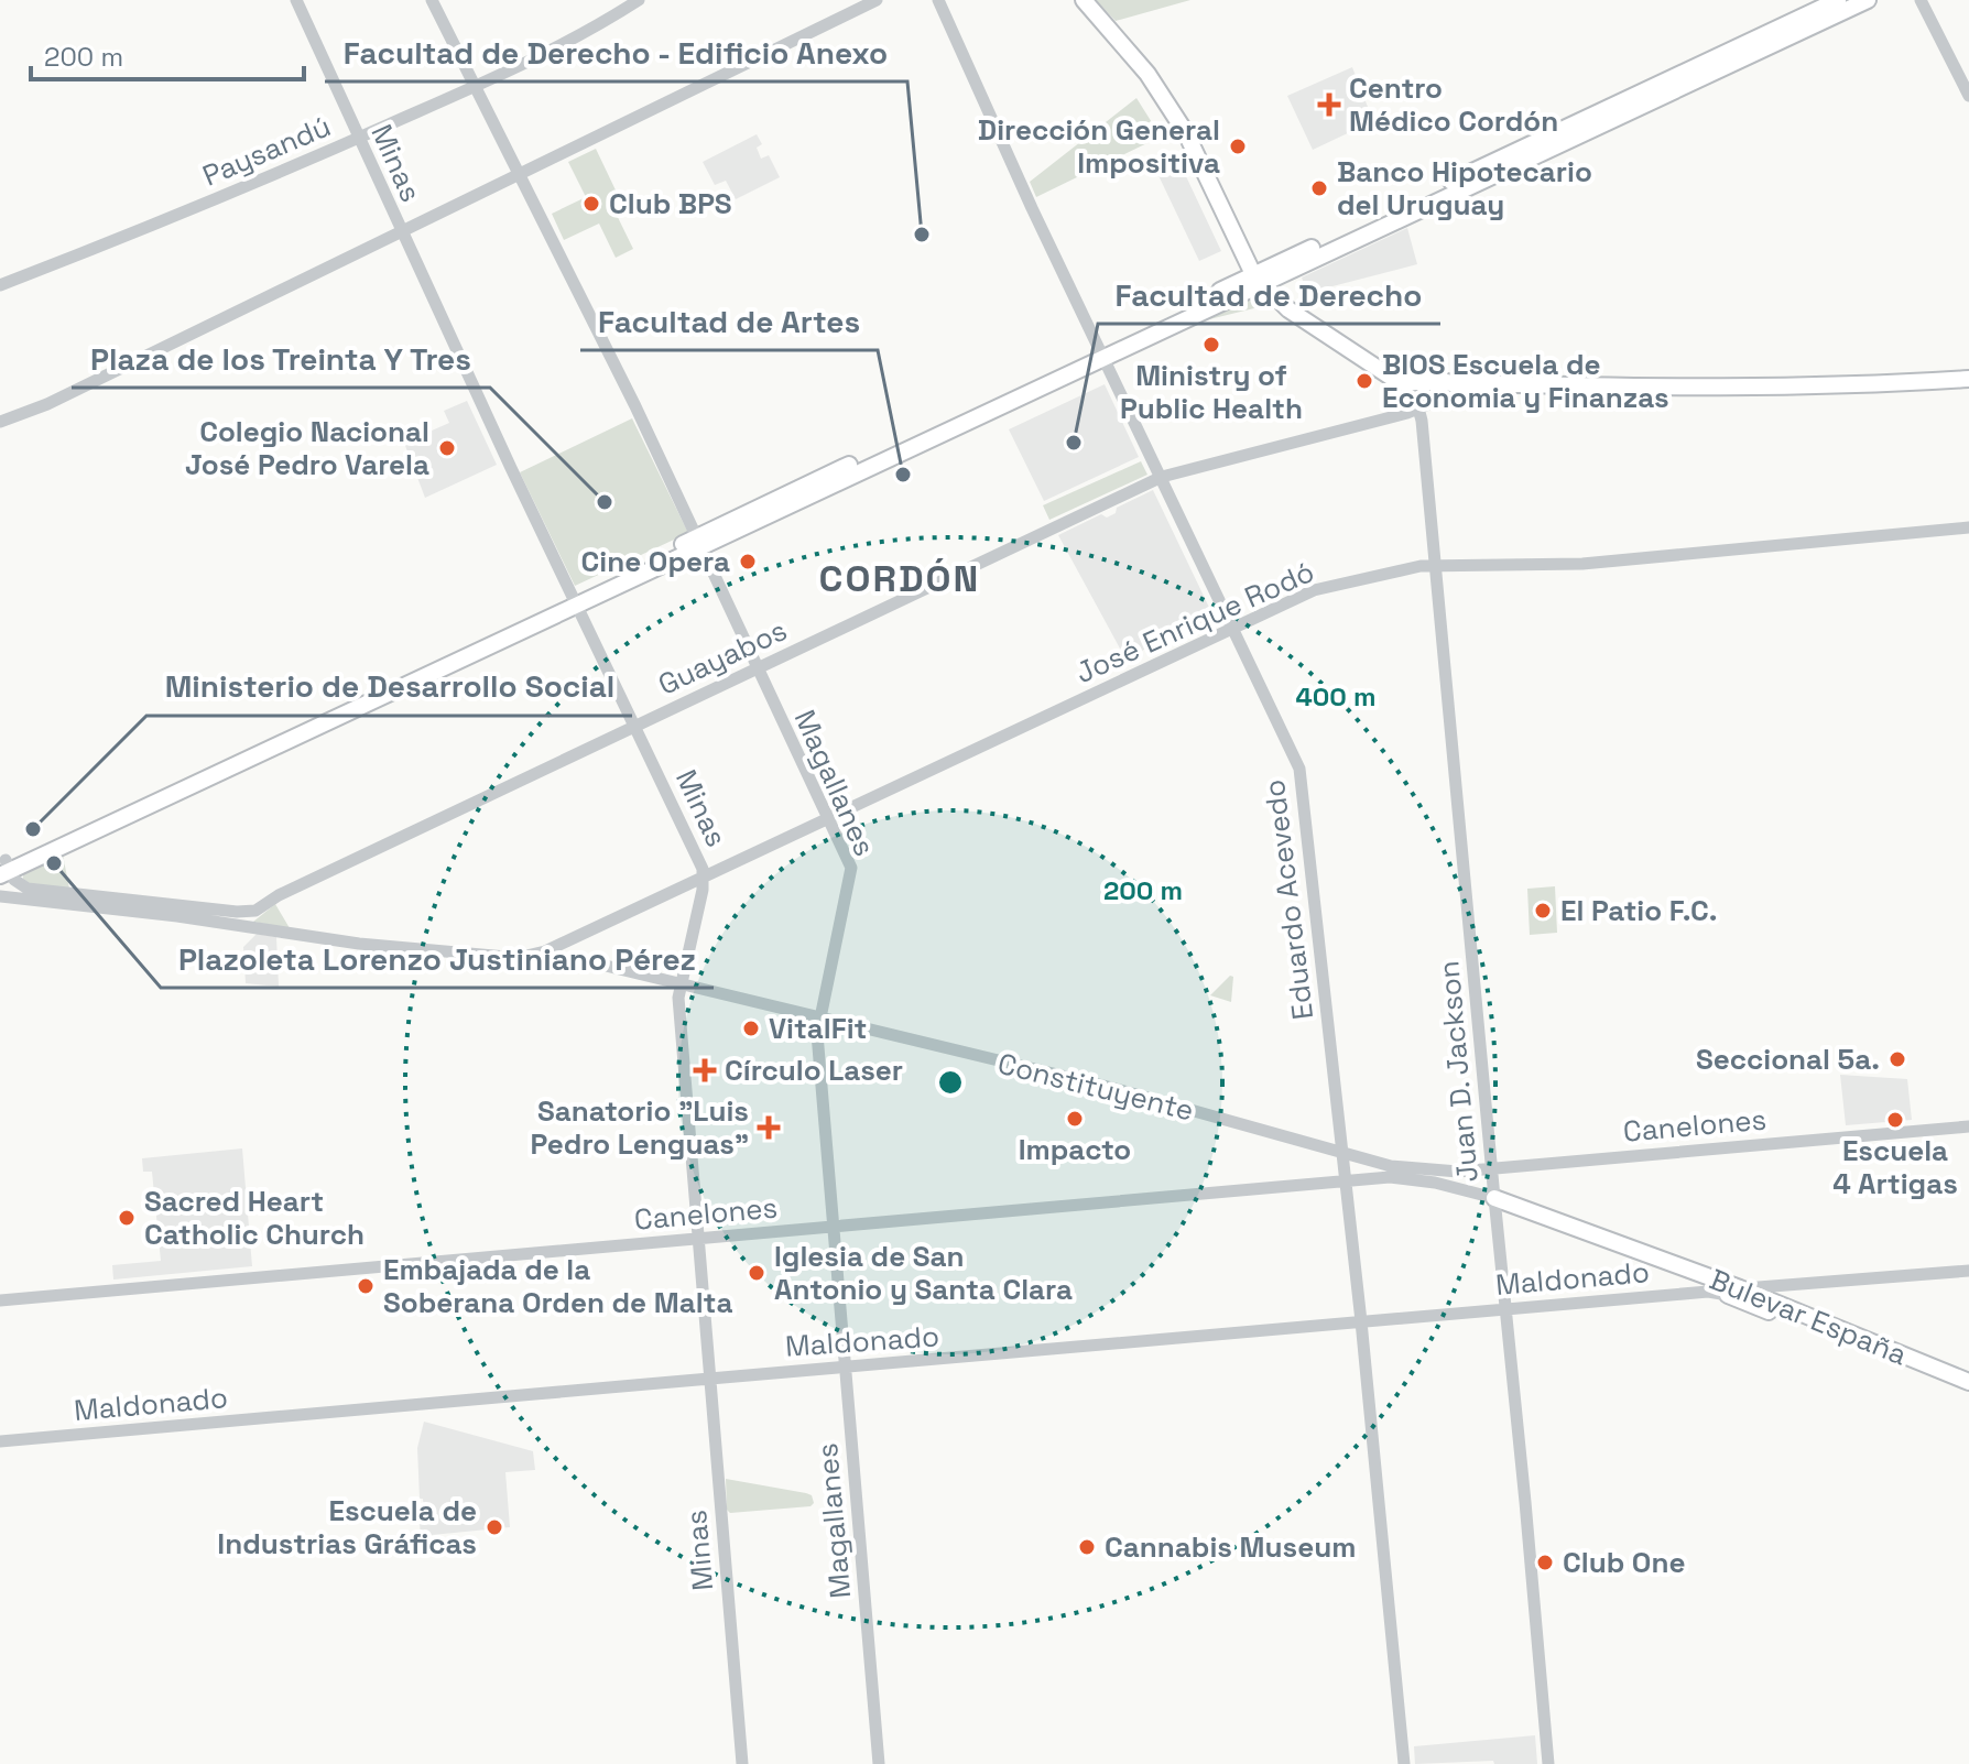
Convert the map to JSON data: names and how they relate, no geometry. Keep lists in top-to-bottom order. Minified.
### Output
{"streets":{"main road":["Constituyente","Bulevar España"],"street":["Paysandú","Minas","José Enrique Rodó","Guayabos","Magallanes","Eduardo Acevedo","Juan D. Jackson","Canelones","Maldonado"]},"crossings":[["Paysandú","Minas"],["Paysandú","Magallanes"],["Minas","José Enrique Rodó"],["Minas","Guayabos"],["Minas","Constituyente"],["Minas","Canelones"],["Minas","Maldonado"],["José Enrique Rodó","Magallanes"],["José Enrique Rodó","Eduardo Acevedo"],["José Enrique Rodó","Juan D. Jackson"],["José Enrique Rodó","Constituyente"],["Guayabos","Magallanes"],["Guayabos","Eduardo Acevedo"],["Guayabos","Juan D. Jackson"],["Magallanes","Constituyente"],["Magallanes","Canelones"],["Magallanes","Maldonado"],["Eduardo Acevedo","Constituyente"],["Eduardo Acevedo","Canelones"],["Eduardo Acevedo","Maldonado"],["Juan D. Jackson","Constituyente"],["Juan D. Jackson","Canelones"],["Juan D. Jackson","Maldonado"],["Constituyente","Canelones"],["Constituyente","Bulevar España"],["Maldonado","Bulevar España"]],"districts":["CORDÓN"],"places":{"health":["Centro Médico Cordón","Círculo Laser","Sanatorio \"Luis Pedro Lenguas\""],"other":["Dirección General Impositiva","Banco Hipotecario del Uruguay","Club BPS","Facultad de Derecho - Edificio Anexo","Ministry of Public Health","BIOS Escuela de Economia y Finanzas","Facultad de Derecho","Colegio Nacional José Pedro Varela","Facultad de Artes","Plaza de los Treinta Y Tres","Cine Opera","Ministerio de Desarrollo Social","Plazoleta Lorenzo Justiniano Pérez","El Patio F.C.","VitalFit","Seccional 5a.","Impacto","Escuela 4 Artigas","Sacred Heart Catholic Church","Iglesia de San Antonio y Santa Clara","Embajada de la Soberana Orden de Malta","Escuela de Industrias Gráficas","Cannabis Museum","Club One"]},"scale_bar":"200 m","rings":["400 m","200 m"]}
